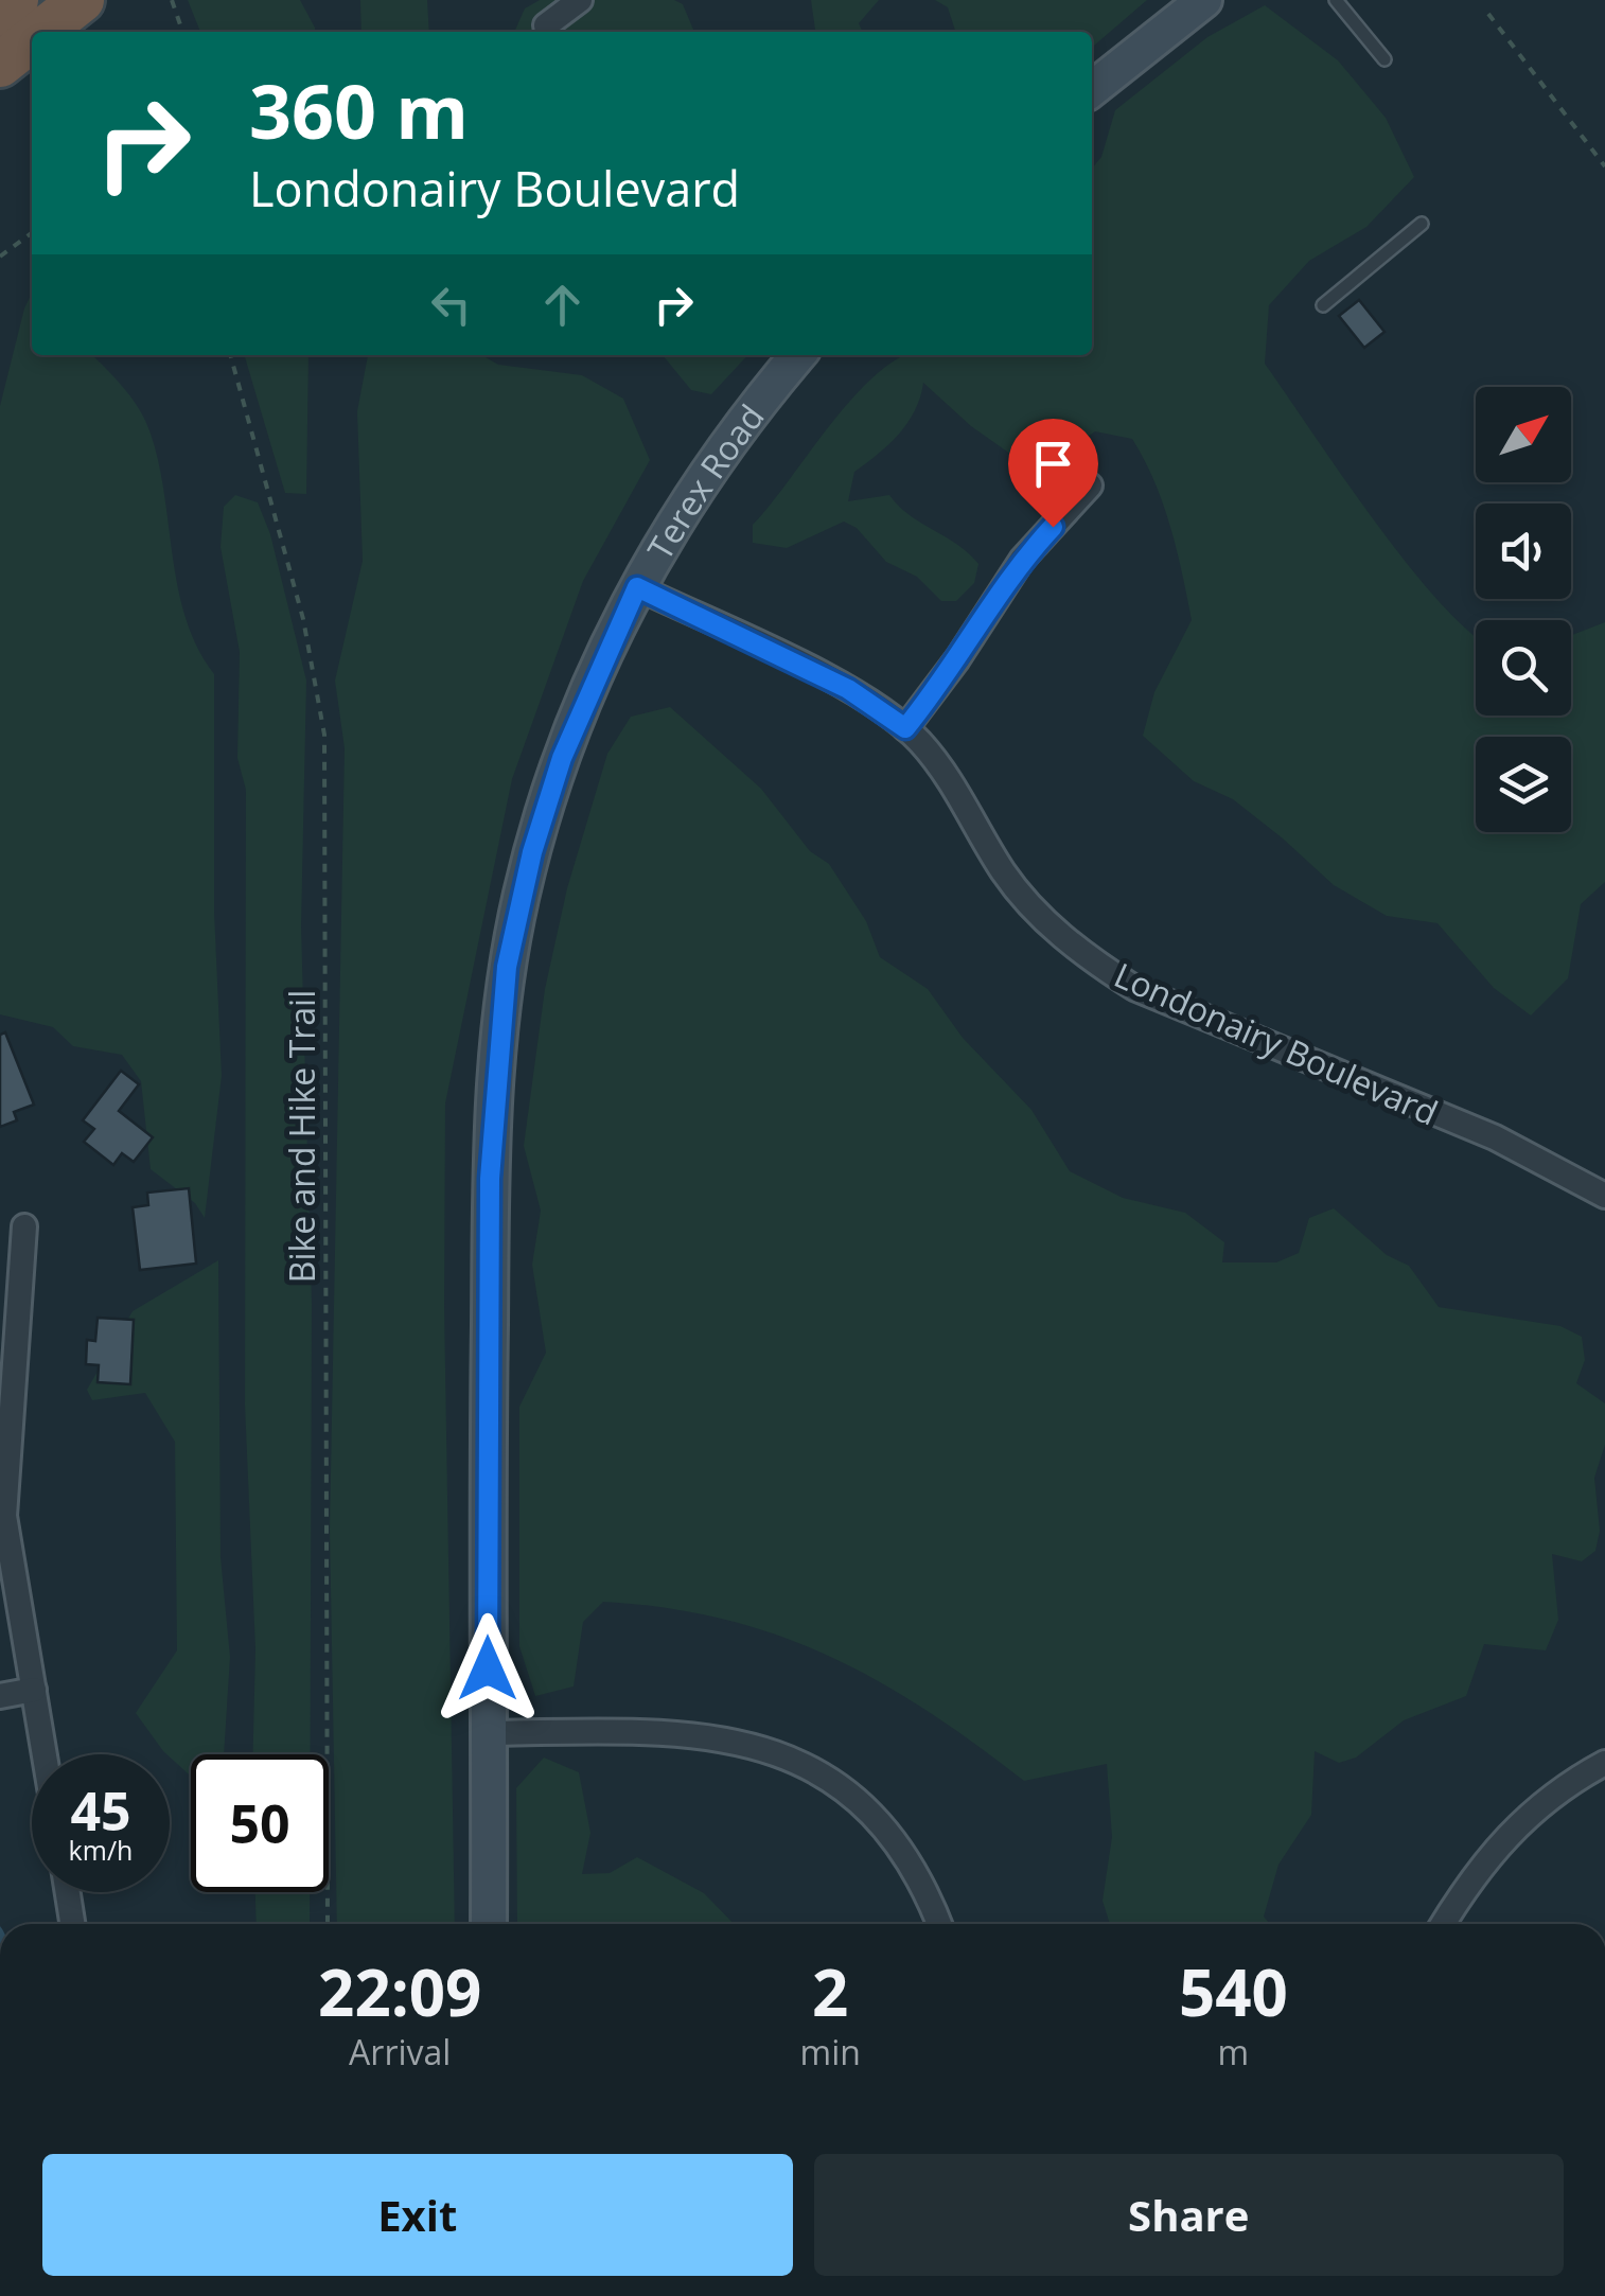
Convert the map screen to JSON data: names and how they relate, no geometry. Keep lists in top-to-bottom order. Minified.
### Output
{"streets":{"main road":["Terex Road"],"street":["Londonairy Boulevard"],"path":["Bike and Hike Trail"]},"crossings":[["Terex Road","Londonairy Boulevard"]],"north":"top right","page":{"turn":["360 m","Londonairy Boulevard"],"speed":"45 km/h","limit":"50","eta":["22:09","Arrival","2","min","540","m"],"buttons":["Exit","Share"]}}
